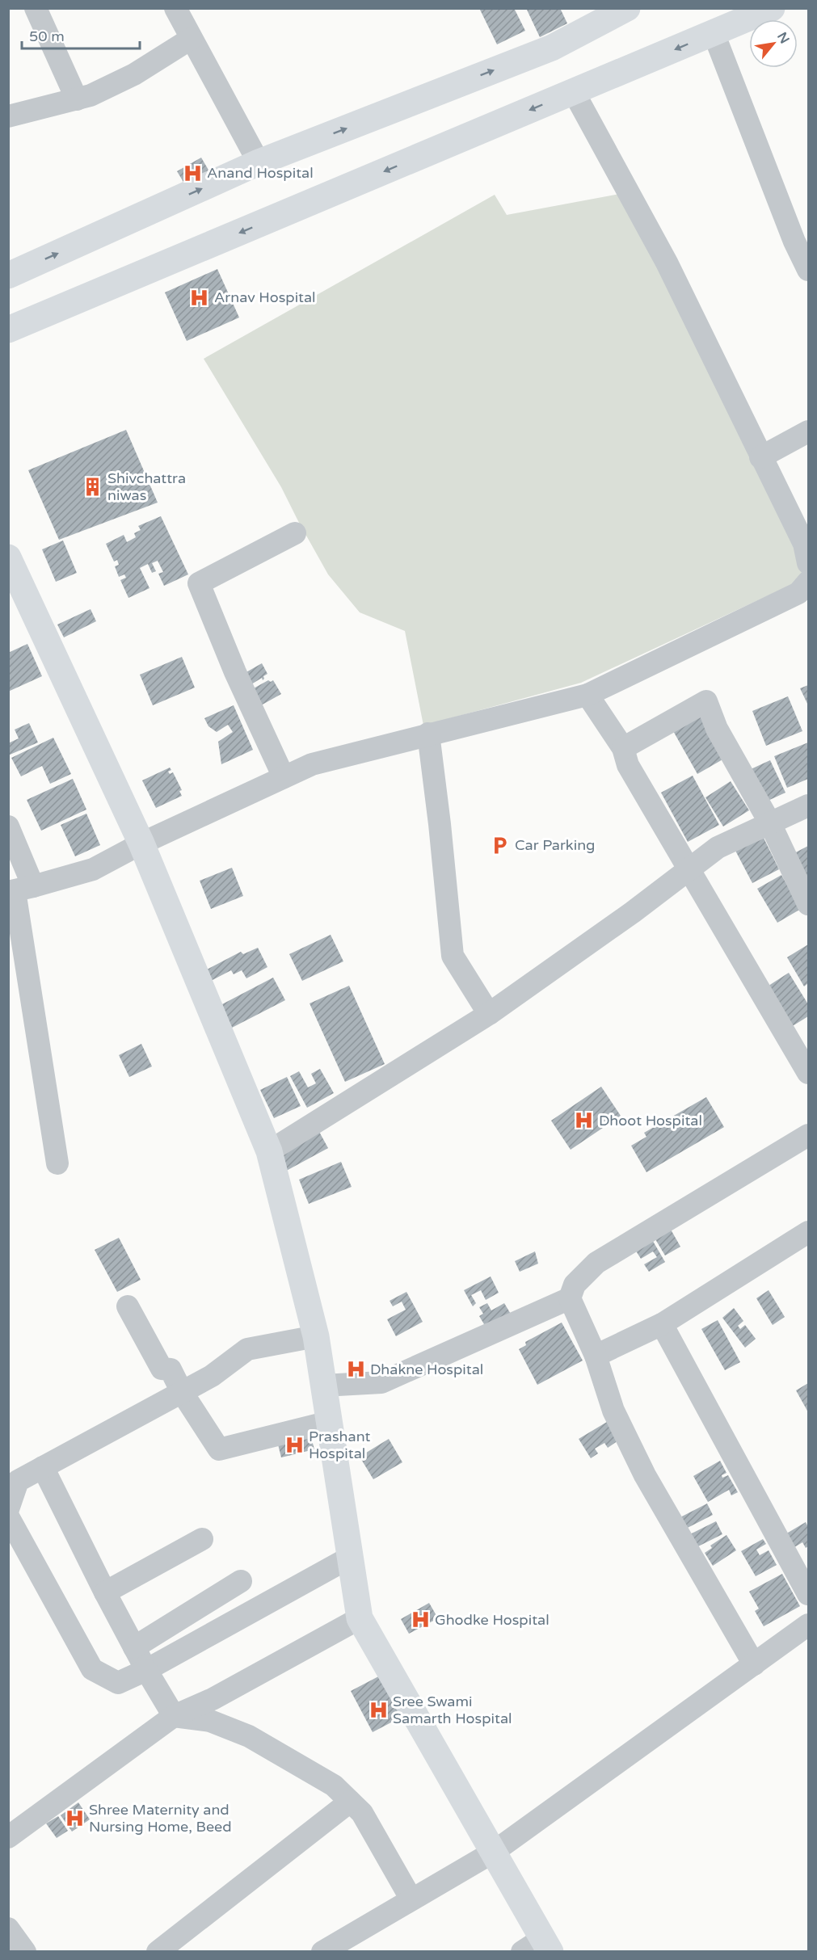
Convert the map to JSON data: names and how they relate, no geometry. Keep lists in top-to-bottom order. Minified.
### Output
{"places":{"hospital":["Anand Hospital","Arnav Hospital","Dhoot Hospital","Dhakne Hospital","Prashant Hospital","Ghodke Hospital","Sree Swami Samarth Hospital","Shree Maternity and Nursing Home, Beed"],"building":["Shivchattra niwas"],"parking":["Car Parking"]},"scale_bar":"50 m","north":"top right"}
